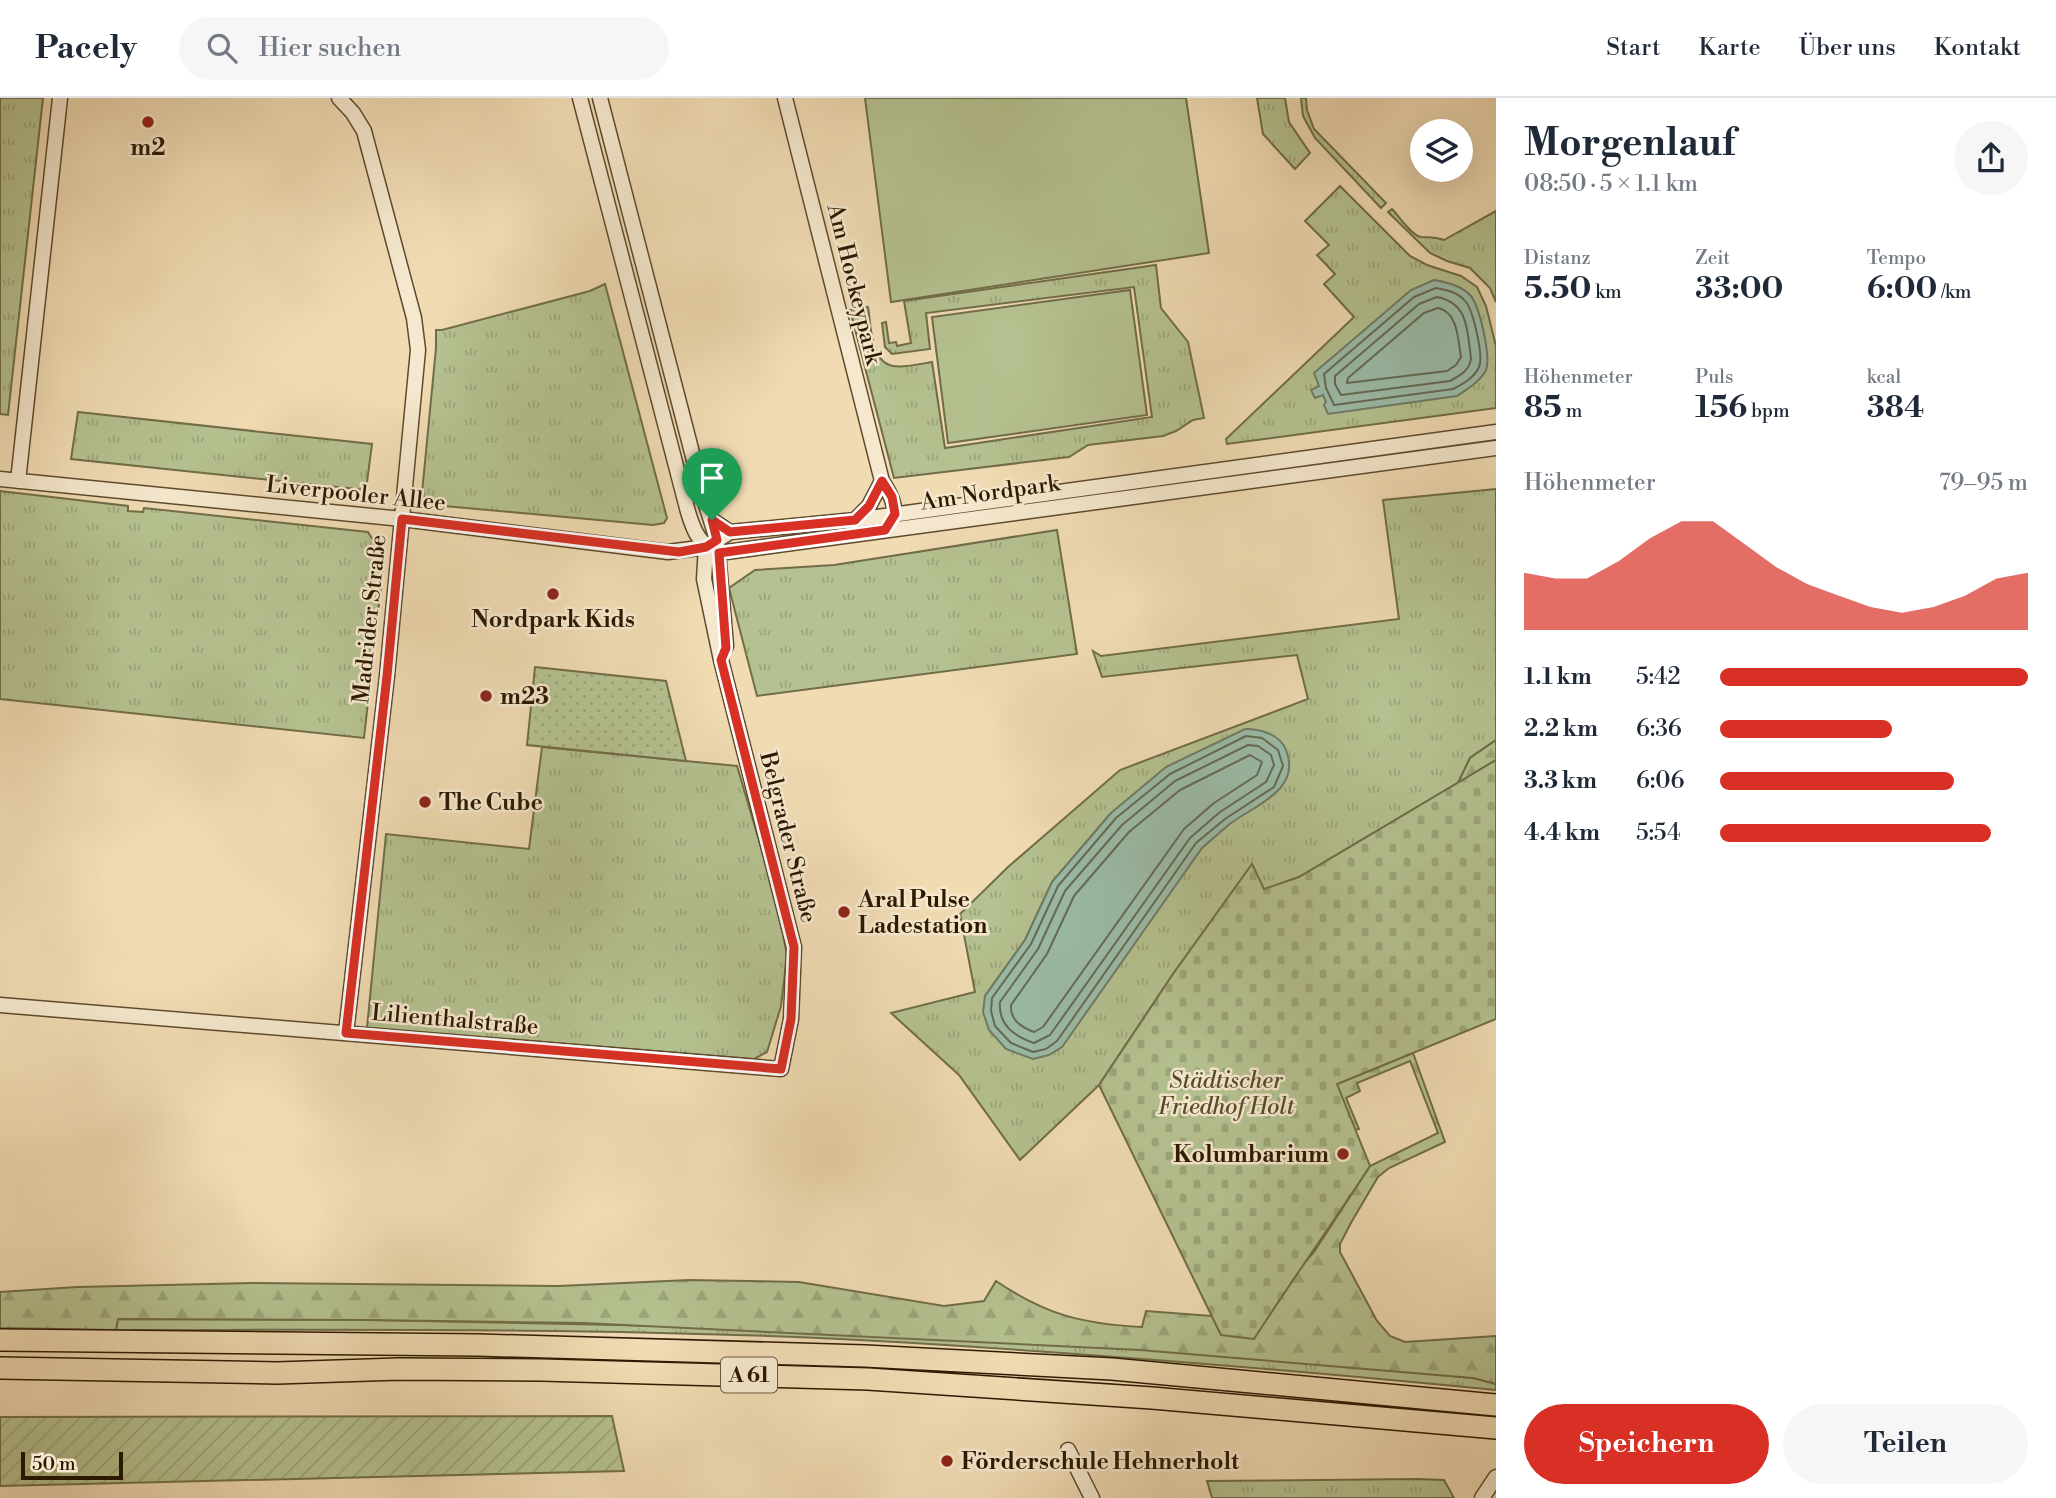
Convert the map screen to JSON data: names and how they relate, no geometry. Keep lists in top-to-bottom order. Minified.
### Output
{"streets":{"highway":["A 61"],"street":["Am Hockeypark","Am Nordpark","Liverpooler Allee","Madrider Straße","Belgrader Straße","Lilienthalstraße"]},"crossings":[["Am Hockeypark","Am Nordpark"],["Am Nordpark","Liverpooler Allee"],["Am Nordpark","Belgrader Straße"],["Liverpooler Allee","Madrider Straße"],["Liverpooler Allee","Belgrader Straße"],["Madrider Straße","Lilienthalstraße"],["Belgrader Straße","Lilienthalstraße"]],"parks":["Städtischer Friedhof Holt"],"places":["m2","Nordpark Kids","m23","The Cube","Aral Pulse Ladestation","Kolumbarium","Förderschule Hehnerholt"],"scale_bar":"50 m","page":{"header":"Pacely","search":"Hier suchen","nav":["Start","Karte","Über uns","Kontakt"],"heading":["Morgenlauf","08:50 · 5 × 1.1 km"],"stats":[["Distanz","5.50 km"],["Zeit","33:00"],["Tempo","6:00 /km"],["Höhenmeter","85 m"],["Puls","156 bpm"],["kcal","384"]],"chart":["Höhenmeter","79–95 m"],"list":[{"name":"1.1 km","note":"5:42"},{"name":"2.2 km","note":"6:36"},{"name":"3.3 km","note":"6:06"},{"name":"4.4 km","note":"5:54"}],"buttons":["Speichern","Teilen"],"scale":"50 m"}}
